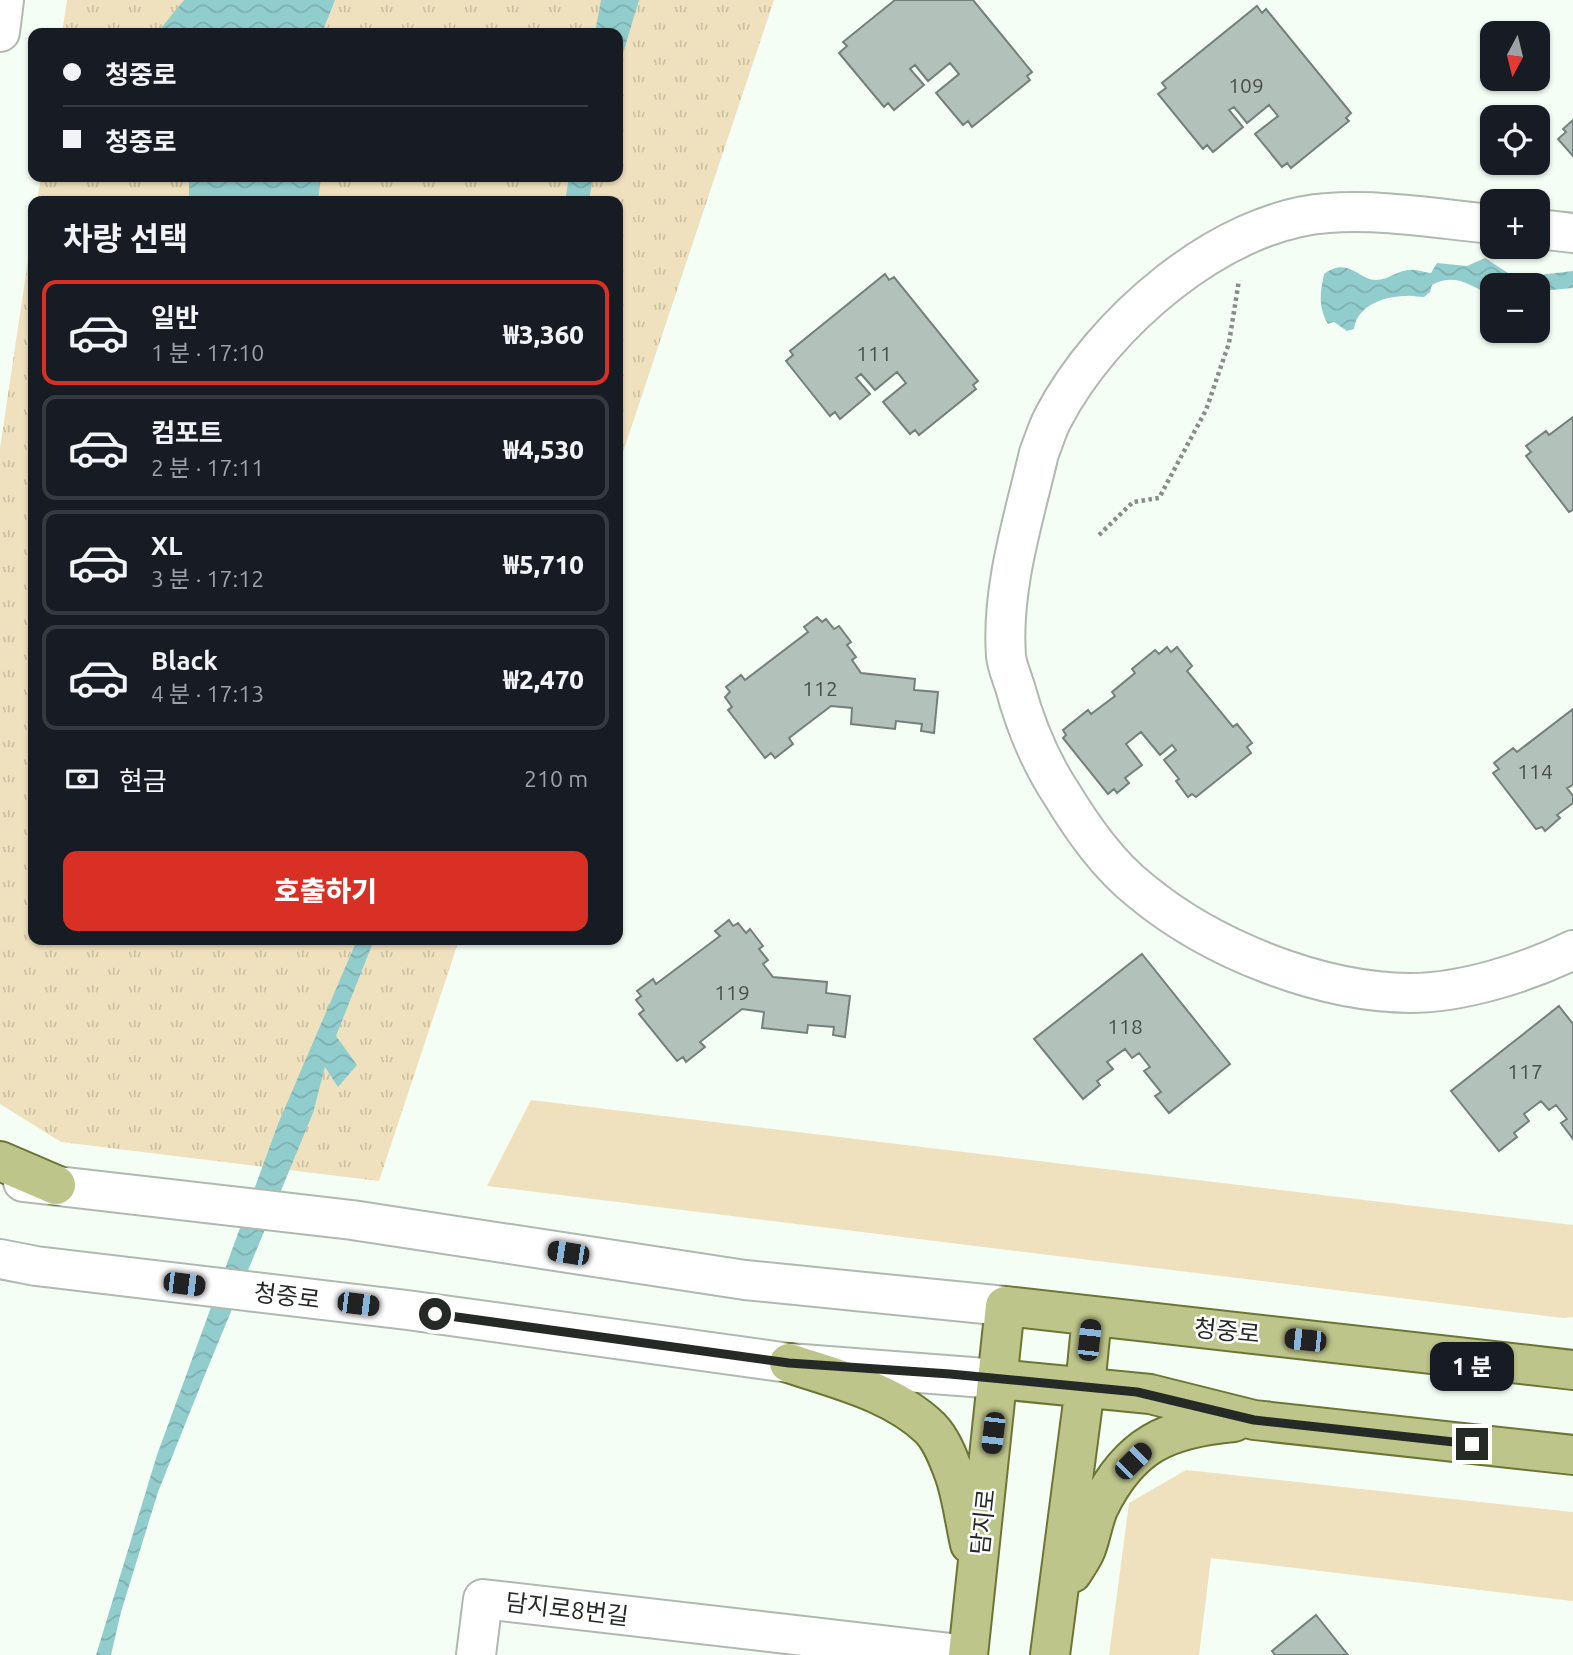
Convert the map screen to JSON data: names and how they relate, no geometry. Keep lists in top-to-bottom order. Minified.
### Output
{"streets":{"main road":["청중로","담지로"],"street":["담지로8번길"]},"crossings":[["청중로","담지로"],["담지로","담지로8번길"]],"house_numbers":["109","111","112","114","119","118","117"],"north":"bottom","page":{"map_buttons":["+","−"],"banner":["청중로","청중로"],"heading":"차량 선택","list":[{"name":"일반","note":"1 분 · 17:10","value":"₩3,360"},{"name":"컴포트","note":"2 분 · 17:11","value":"₩4,530"},{"name":"XL","note":"3 분 · 17:12","value":"₩5,710"},{"name":"Black","note":"4 분 · 17:13","value":"₩2,470"}],"pay":["현금","210 m"],"buttons":"호출하기","bubble":"1 분"}}
